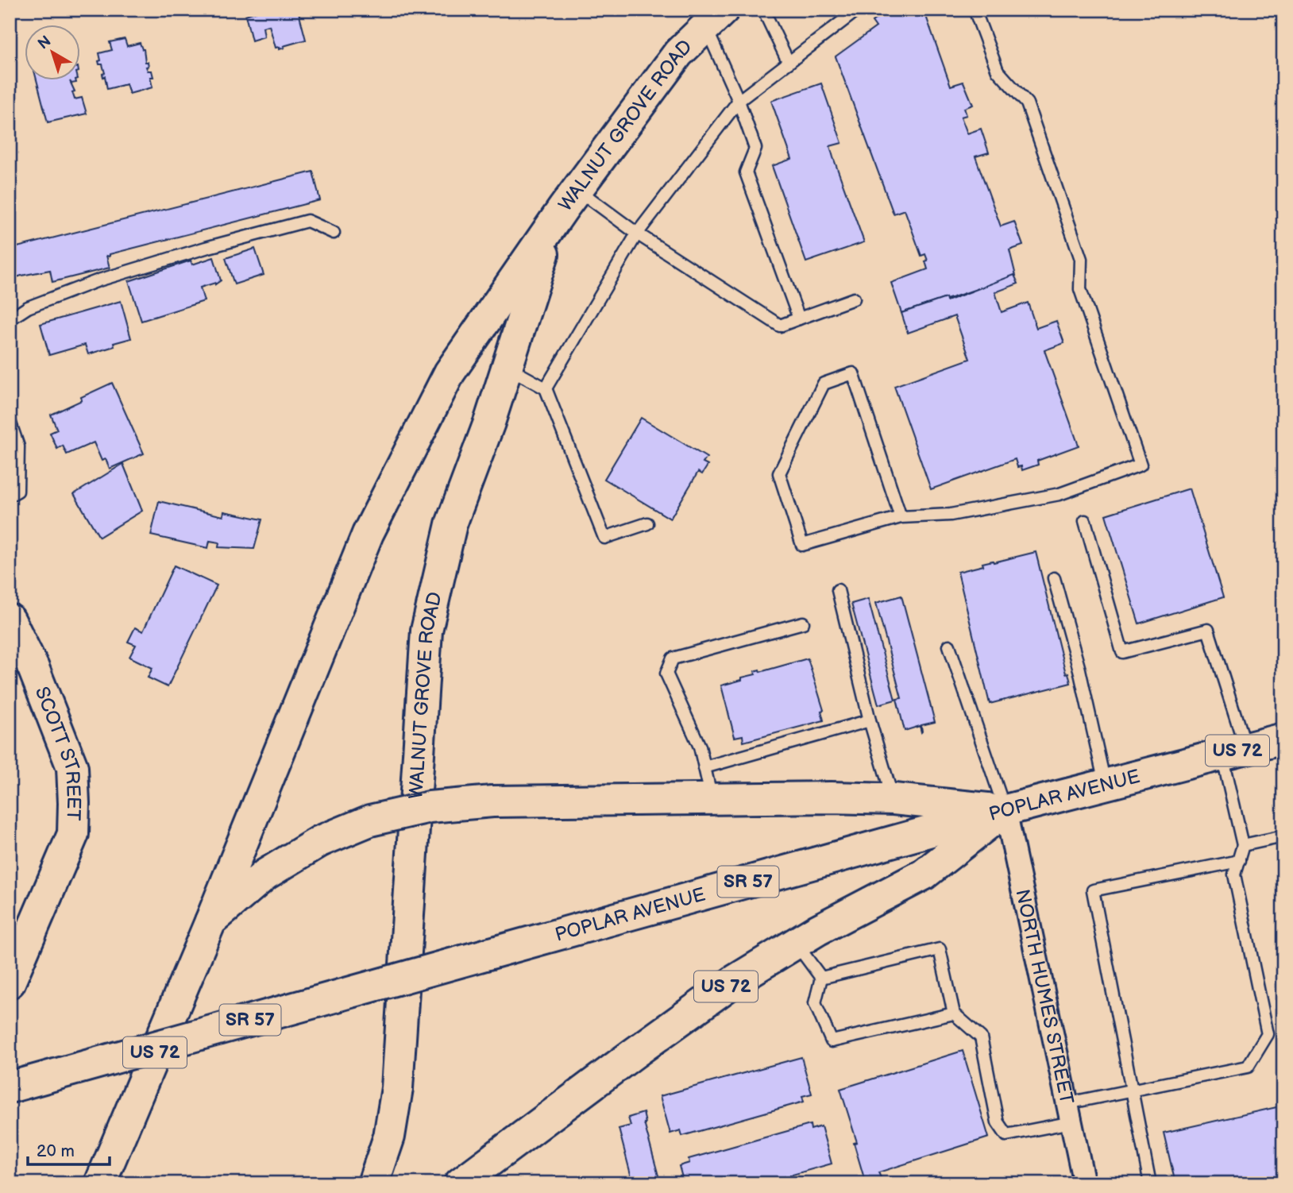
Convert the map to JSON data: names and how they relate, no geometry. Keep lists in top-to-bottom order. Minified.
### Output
{"streets":{"main road":["WALNUT GROVE ROAD","US 72","SCOTT STREET","POPLAR AVENUE","SR 57"],"street":["NORTH HUMES STREET"]},"crossings":[["WALNUT GROVE ROAD","US 72"],["US 72","POPLAR AVENUE"],["US 72","NORTH HUMES STREET"],["POPLAR AVENUE","NORTH HUMES STREET"]],"scale_bar":"20 m","north":"top left"}
